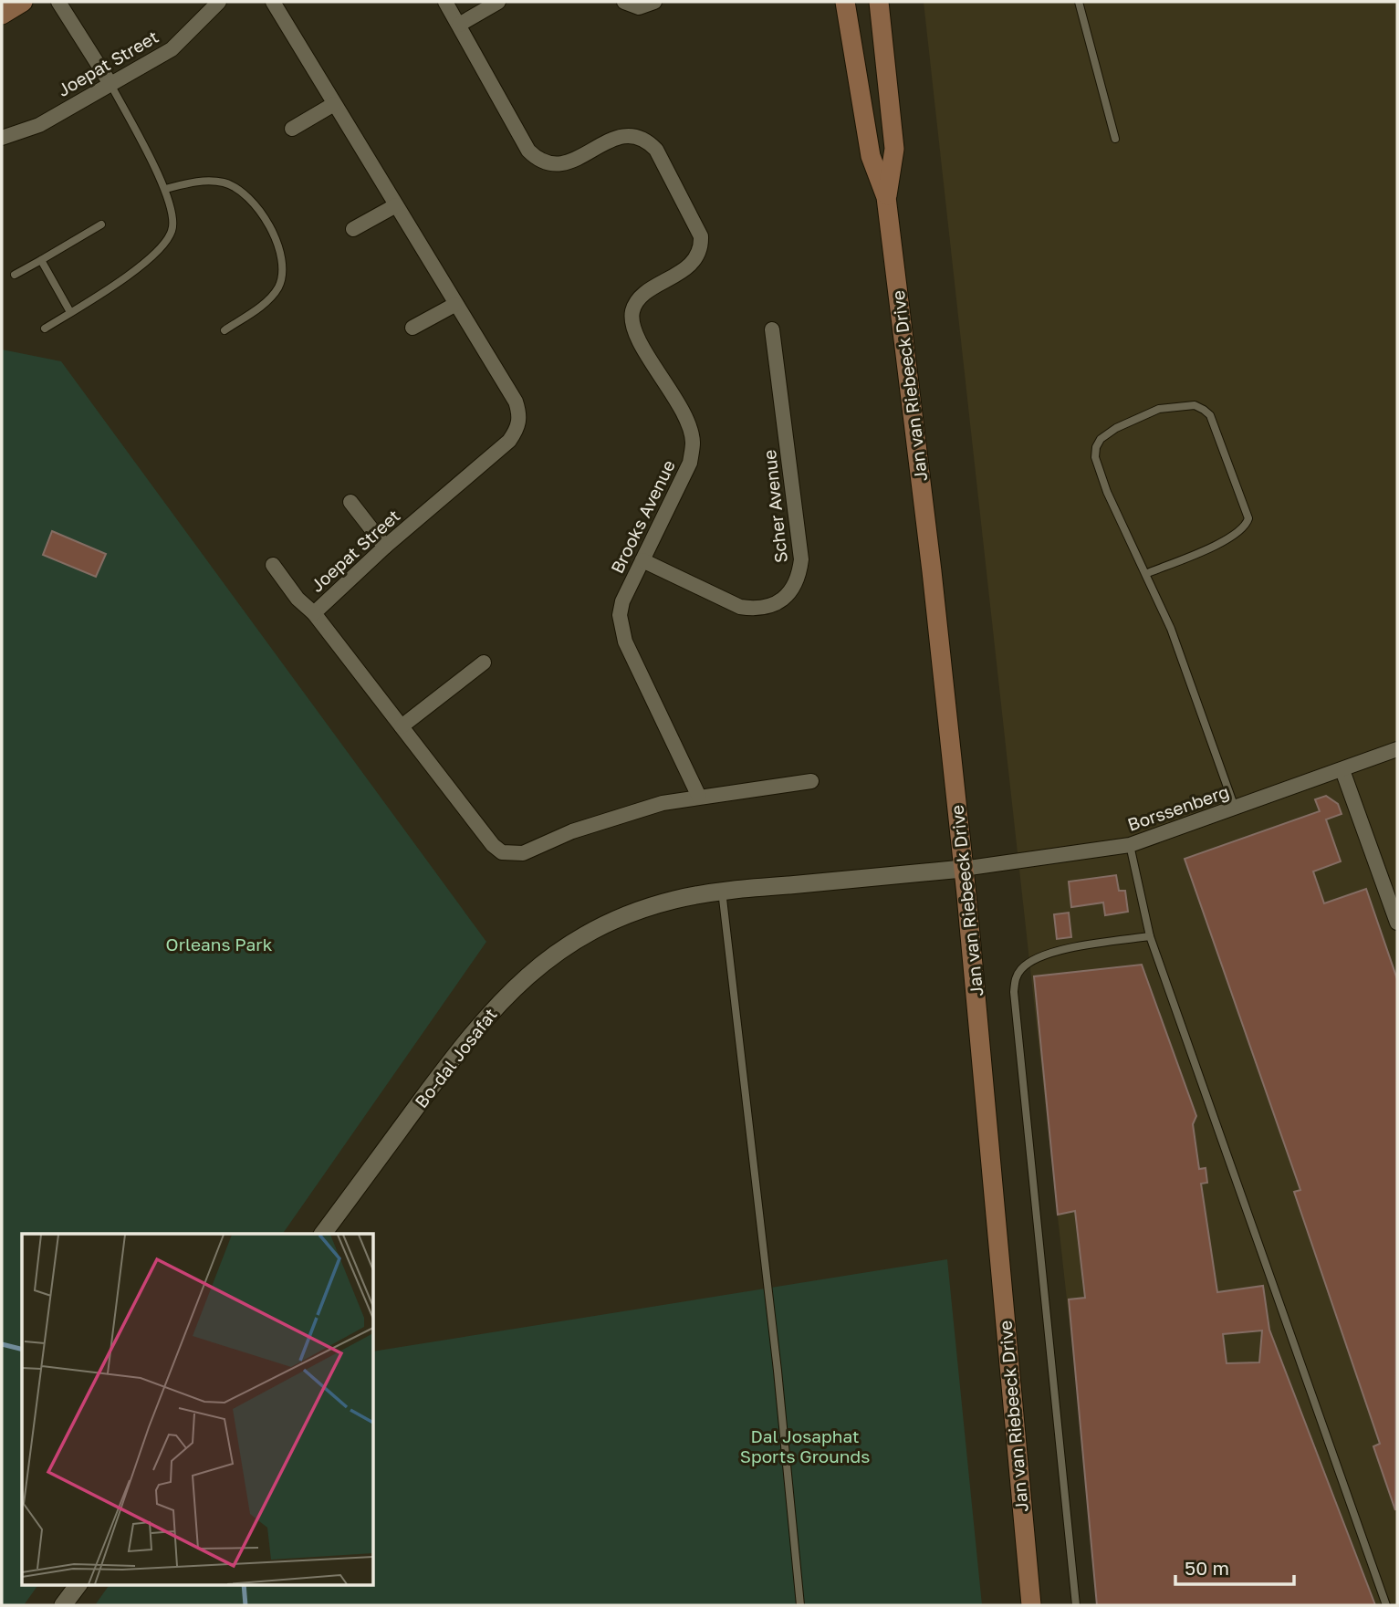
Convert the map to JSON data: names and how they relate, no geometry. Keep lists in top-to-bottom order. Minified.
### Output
{"streets":{"main road":["Jan van Riebeeck Drive"],"street":["Joepat Street","Scher Avenue","Brooks Avenue","Borssenberg","Bo-dal Josafat"]},"crossings":[["Joepat Street","Brooks Avenue"],["Jan van Riebeeck Drive","Borssenberg"],["Jan van Riebeeck Drive","Bo-dal Josafat"],["Scher Avenue","Brooks Avenue"],["Borssenberg","Bo-dal Josafat"]],"parks":["Orleans Park","Dal Josaphat Sports Grounds"],"scale_bar":"50 m"}
